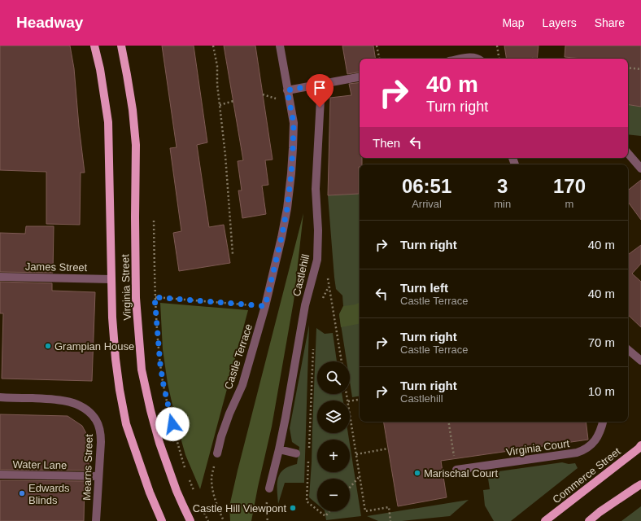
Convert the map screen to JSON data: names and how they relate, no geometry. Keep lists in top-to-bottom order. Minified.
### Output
{"streets":{"main road":["Virginia Street","Commerce Street"],"street":["James Street","Castlehill","Castle Terrace","Virginia Court","Water Lane","Mearns Street"]},"crossings":[["James Street","Virginia Street"],["Water Lane","Mearns Street"]],"places":["Grampian House","Marischal Court","Edwards Blinds","Castle Hill Viewpont"],"page":{"header":"Headway","nav":["Map","Layers","Share"],"turn":["40 m","Turn right"],"then":"Then","eta":["06:51","Arrival","3","min","170","m"],"list":[{"name":"Turn right","value":"40 m"},{"name":"Turn left","note":"Castle Terrace","value":"40 m"},{"name":"Turn right","note":"Castle Terrace","value":"70 m"},{"name":"Turn right","note":"Castlehill","value":"10 m"}],"map_buttons":["+","−"]}}
